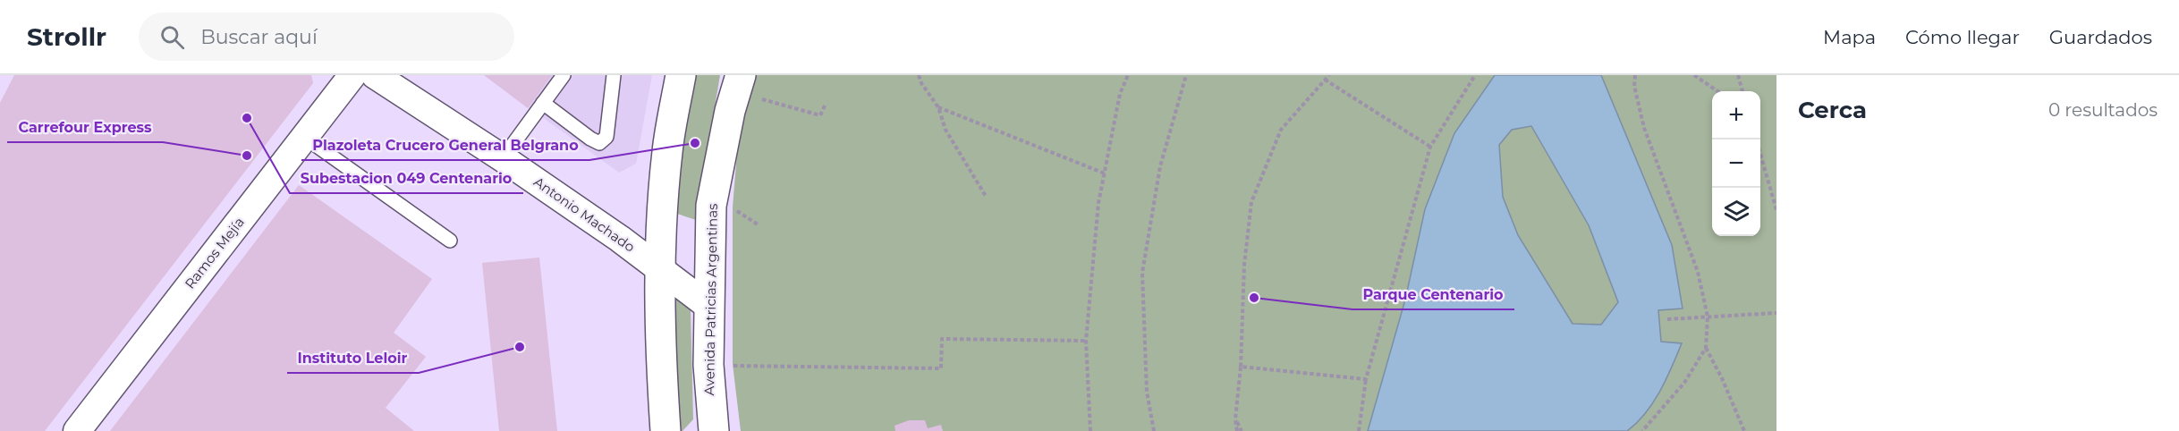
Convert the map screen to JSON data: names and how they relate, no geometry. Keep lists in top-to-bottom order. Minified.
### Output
{"streets":{"main road":["Avenida Patricias Argentinas"],"street":["Antonio Machado","Ramos Mejía"]},"crossings":[["Antonio Machado","Avenida Patricias Argentinas"]],"places":["Subestacion 049 Centenario","Plazoleta Crucero General Belgrano","Carrefour Express","Parque Centenario","Instituto Leloir"],"page":{"header":"Strollr","search":"Buscar aquí","nav":["Mapa","Cómo llegar","Guardados"],"heading":["Cerca","0 resultados"],"map_buttons":["+","−"]}}
